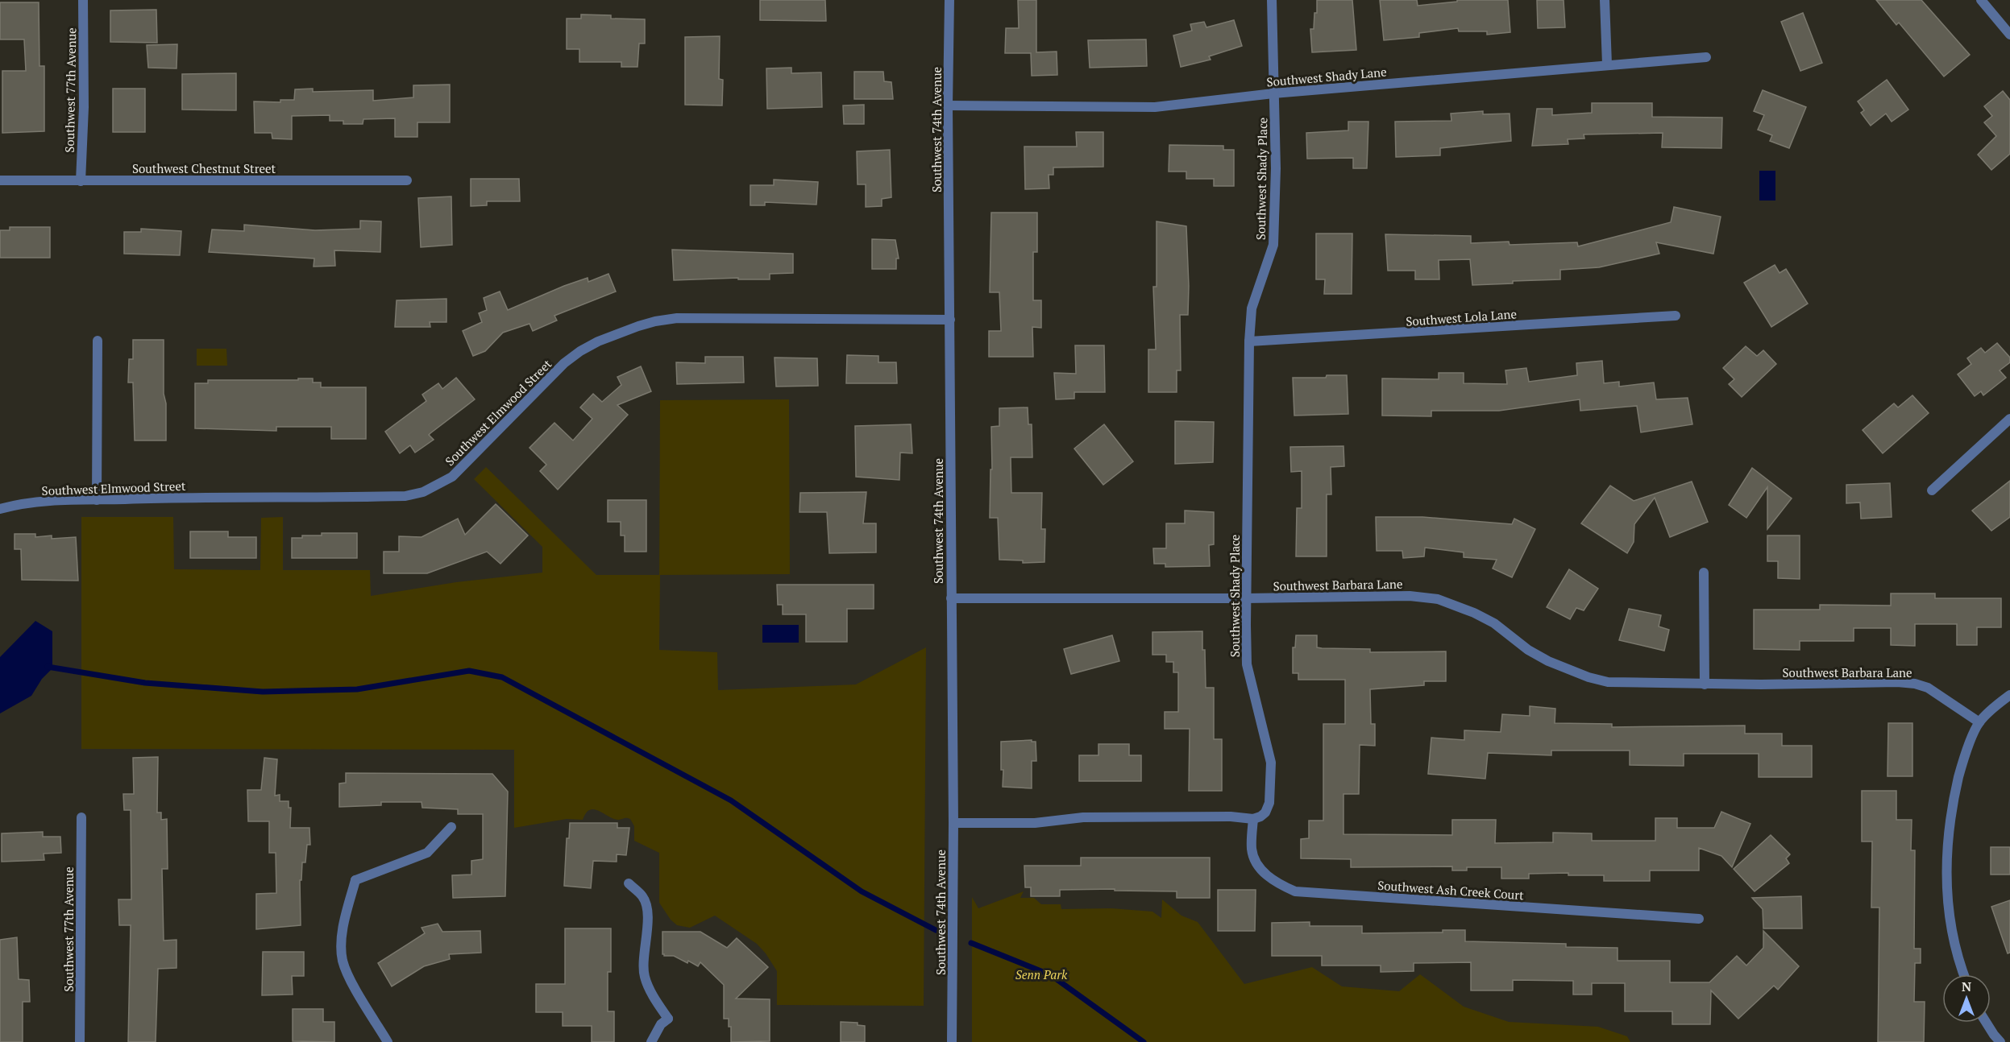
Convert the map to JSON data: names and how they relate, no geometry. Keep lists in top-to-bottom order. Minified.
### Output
{"streets":{"street":["Southwest Shady Lane","Southwest 77th Avenue","Southwest 74th Avenue","Southwest Chestnut Street","Southwest Shady Place","Southwest Lola Lane","Southwest Elmwood Street","Southwest Barbara Lane","Southwest Ash Creek Court"]},"crossings":[["Southwest Shady Lane","Southwest 74th Avenue"],["Southwest Shady Lane","Southwest Shady Place"],["Southwest 77th Avenue","Southwest Chestnut Street"],["Southwest 74th Avenue","Southwest Elmwood Street"],["Southwest 74th Avenue","Southwest Barbara Lane"],["Southwest Shady Place","Southwest Lola Lane"],["Southwest Shady Place","Southwest Barbara Lane"],["Southwest Shady Place","Southwest Ash Creek Court"]],"parks":["Senn Park"],"north":"top"}
